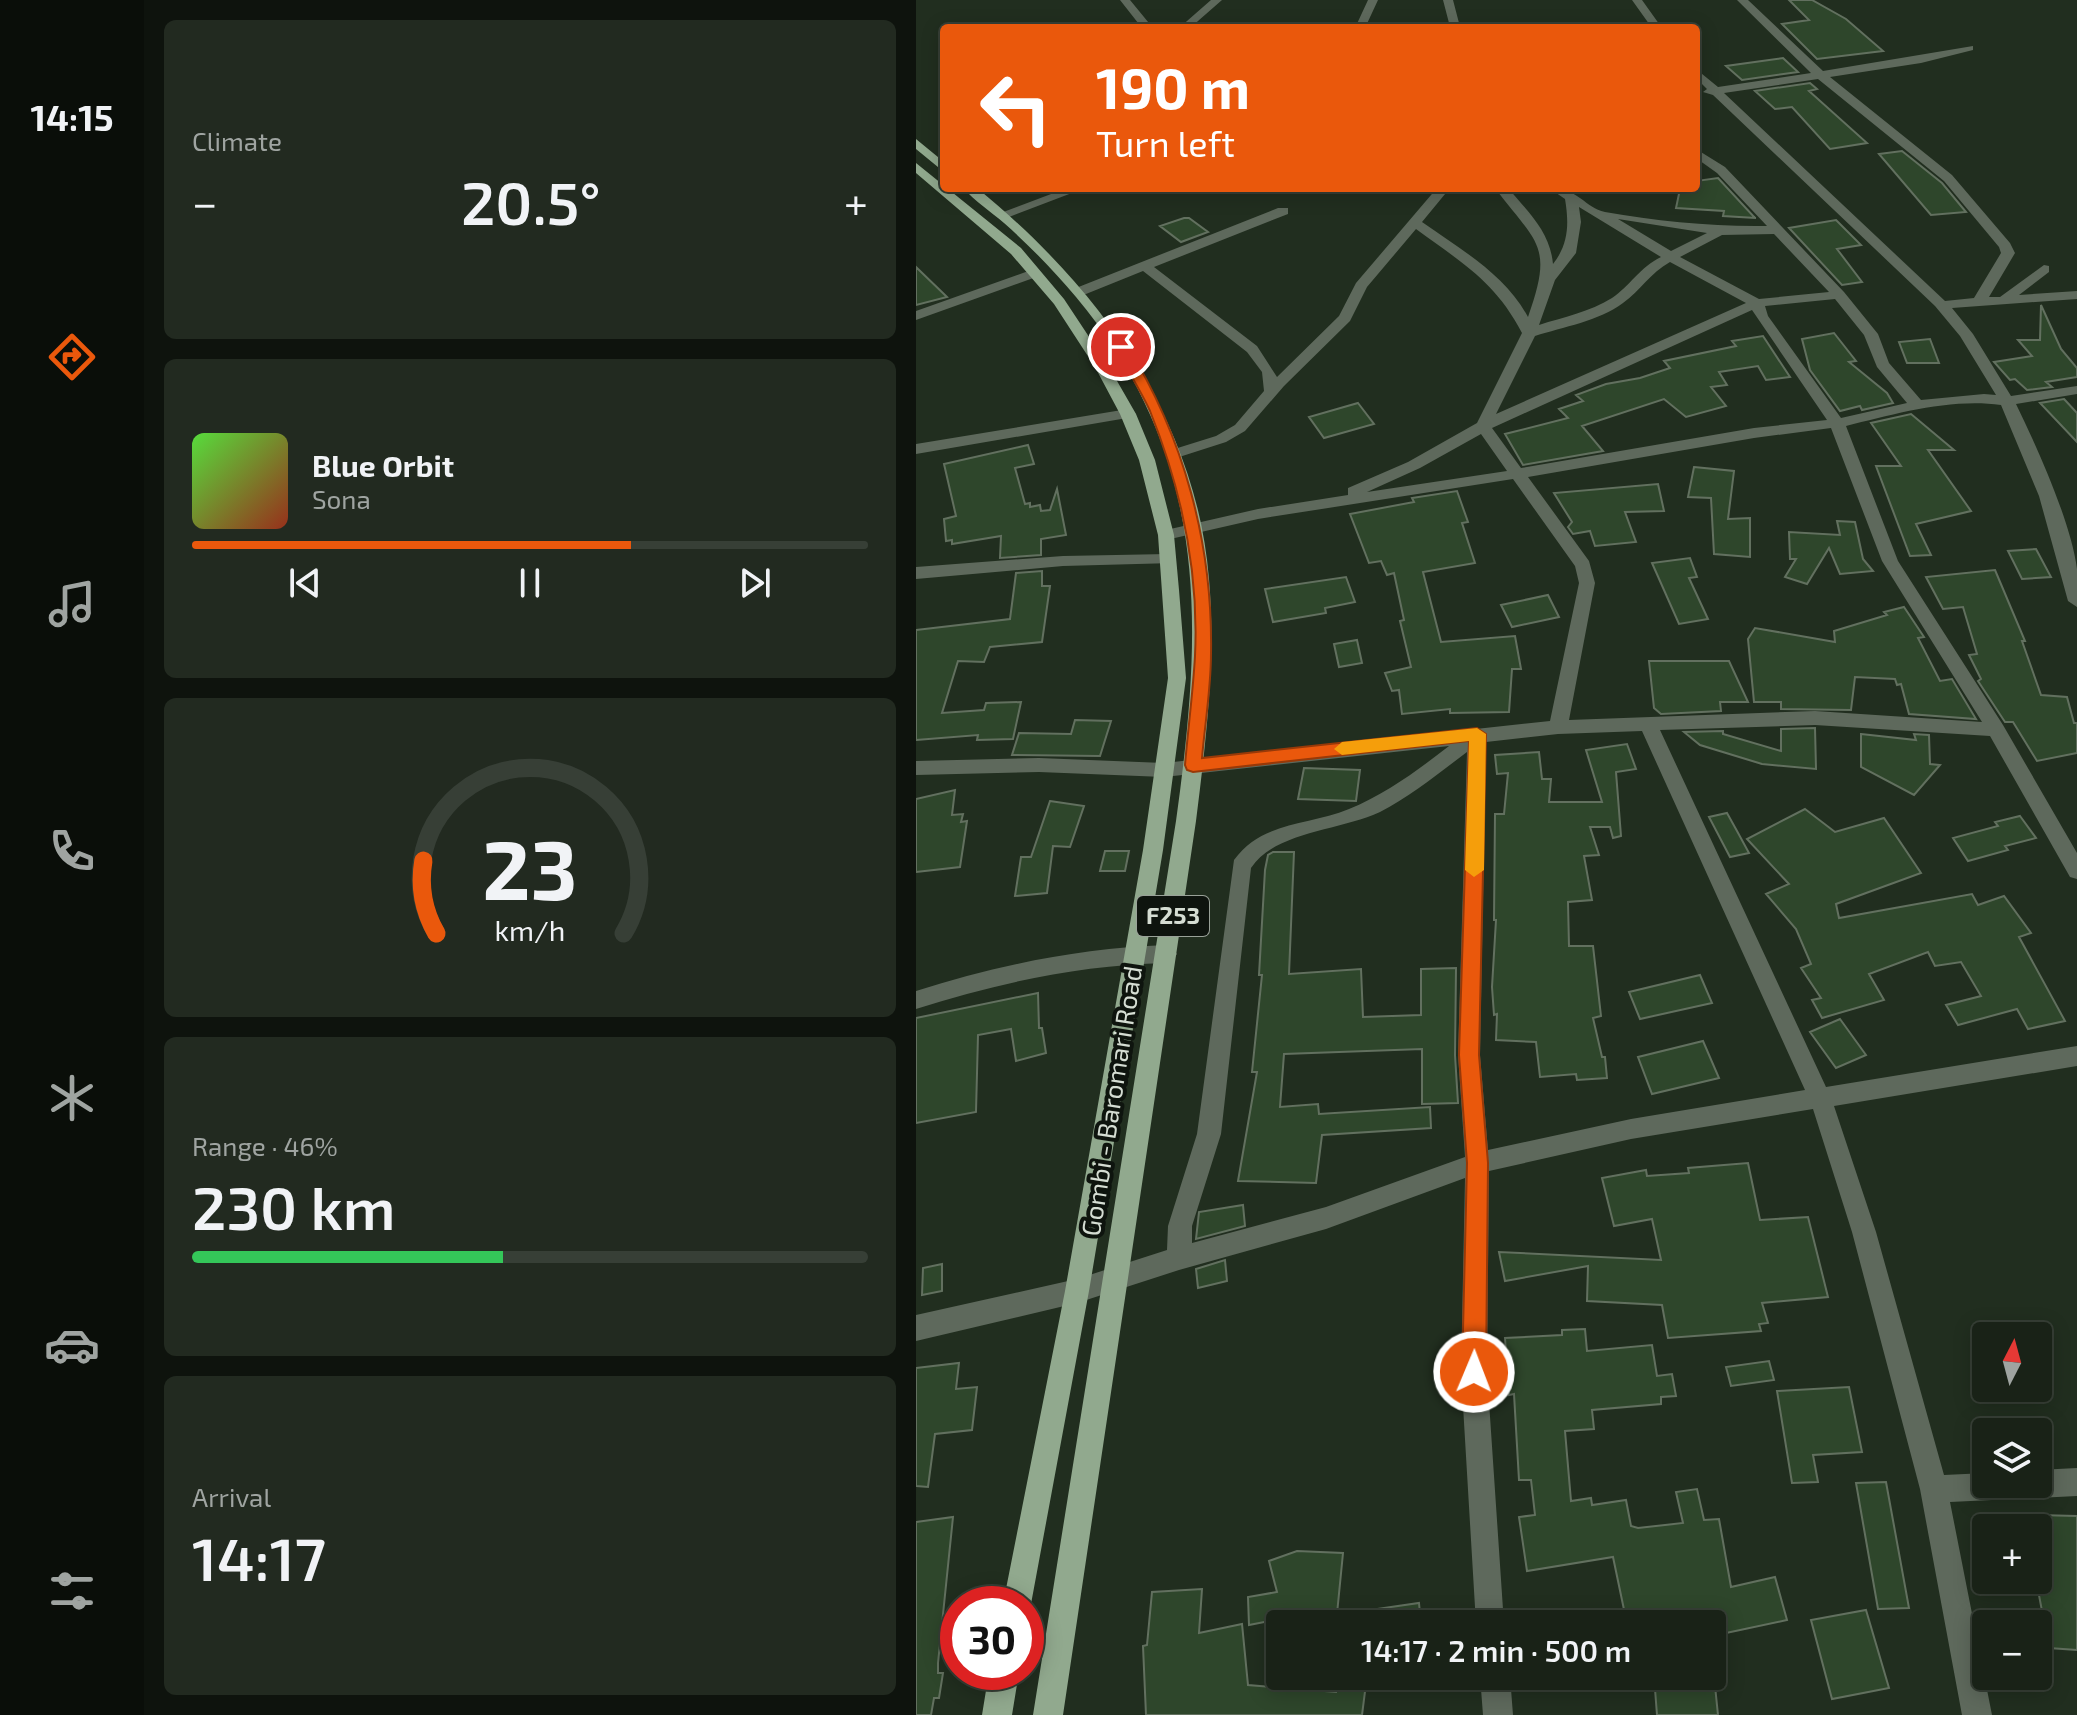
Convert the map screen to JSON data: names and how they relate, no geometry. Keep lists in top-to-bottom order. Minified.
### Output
{"streets":{"main road":["F253","Gombi - Baromari Road"]},"north":"top","page":{"tabs":"14:15","tile":["Climate",["Range · 46%","230 km"],["Arrival","14:17"]],"turn":["190 m","Turn left"],"heat":["−","20.5°","+"],"song":["Blue Orbit","Sona"],"map_buttons":["+","−"],"limit":"30","trip":"14:17 · 2 min · 500 m","gauge":["23","km/h"]}}
